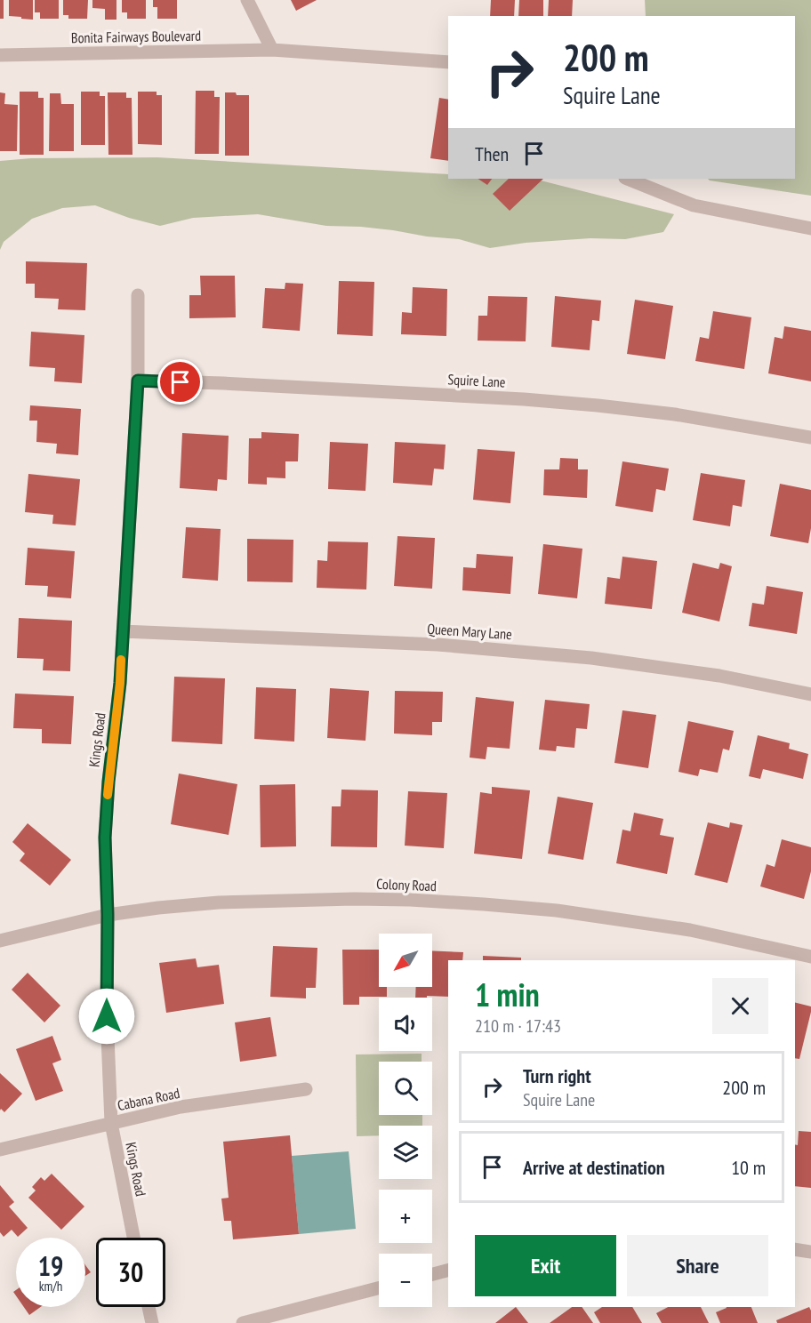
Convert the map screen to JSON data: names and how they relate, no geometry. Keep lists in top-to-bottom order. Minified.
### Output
{"streets":{"street":["Bonita Fairways Boulevard","Squire Lane","Queen Mary Lane","Kings Road","Colony Road","Cabana Road"]},"crossings":[["Squire Lane","Kings Road"],["Queen Mary Lane","Kings Road"],["Kings Road","Colony Road"],["Kings Road","Cabana Road"]],"north":"bottom left","page":{"turn":["200 m","Squire Lane"],"then":"Then","map_buttons":["+","−"],"heading":["1 min","210 m · 17:43"],"list":[{"name":"Turn right","note":"Squire Lane","value":"200 m"},{"name":"Arrive at destination","value":"10 m"}],"buttons":["Exit","Share"],"speed":"19 km/h","limit":"30"}}
